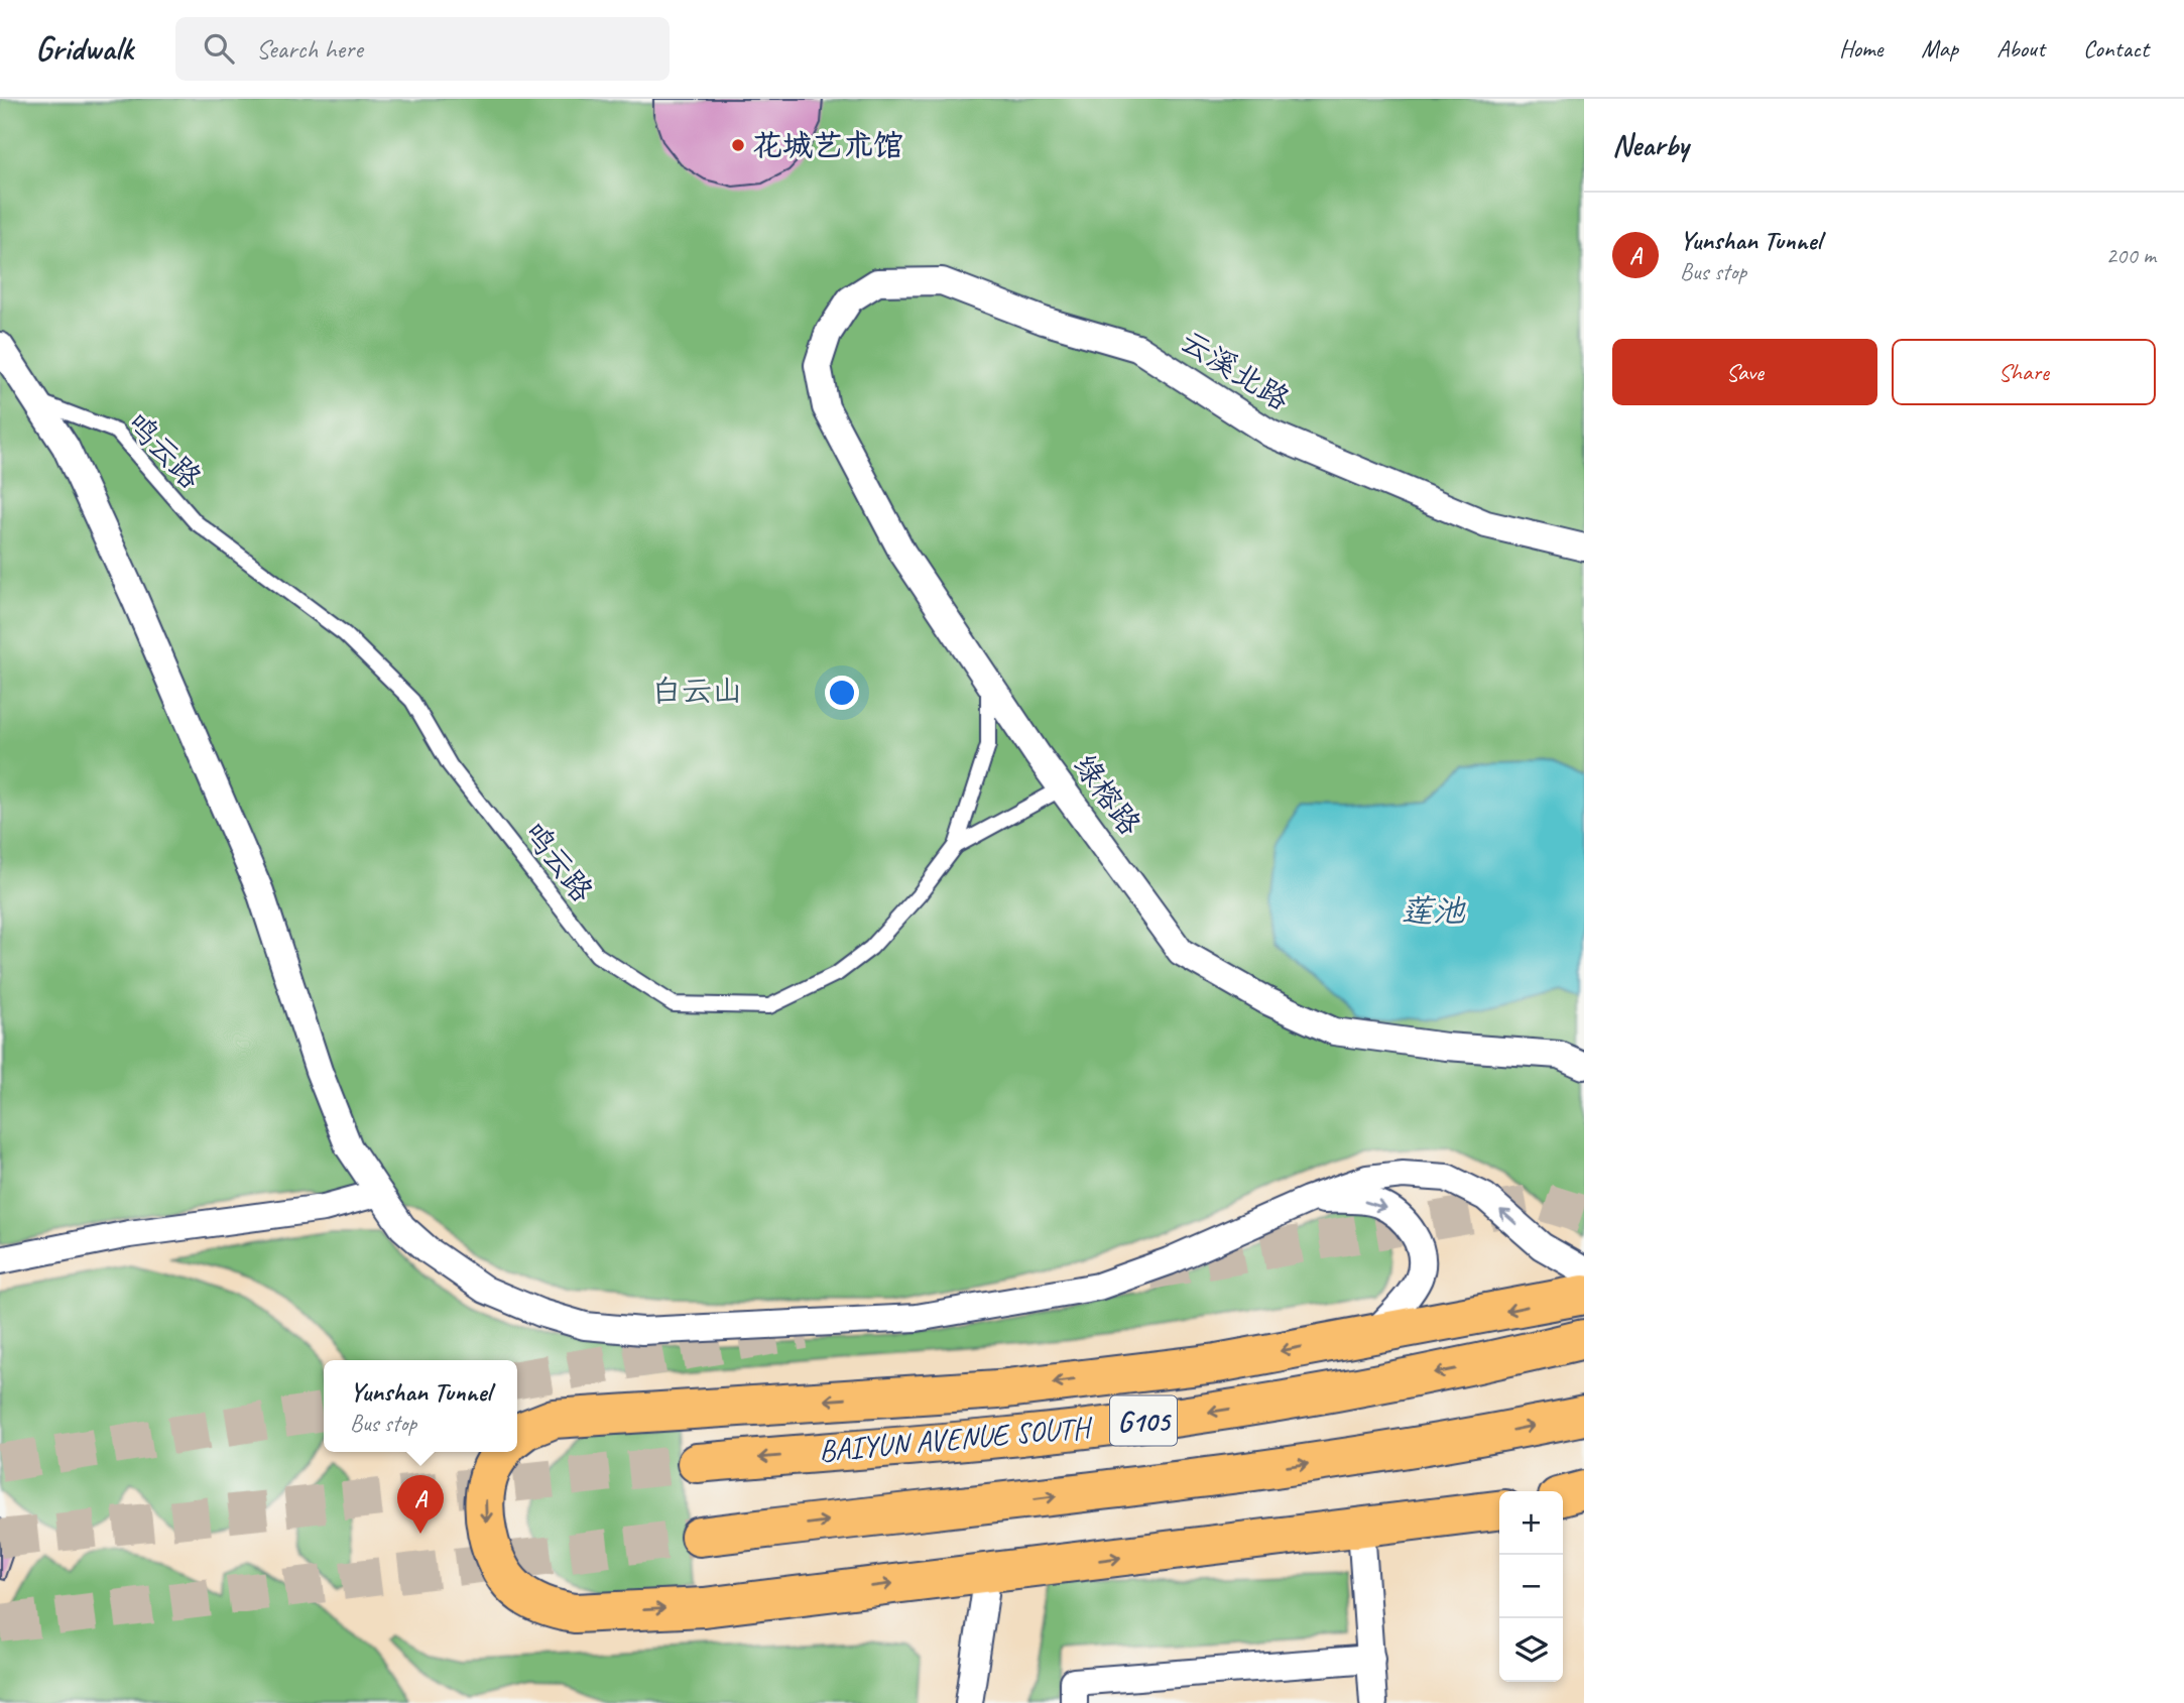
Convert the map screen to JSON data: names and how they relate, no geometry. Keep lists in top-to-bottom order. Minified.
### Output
{"streets":{"highway":["G105","BAIYUN AVENUE SOUTH"],"street":["云溪北路","绿榕路"],"lane":["鸣云路"]},"crossings":[["云溪北路","绿榕路"],["鸣云路","绿榕路"]],"water":["莲池"],"parks":["白云山"],"places":["花城艺术馆"],"page":{"header":"Gridwalk","search":"Search here","nav":["Home","Map","About","Contact"],"heading":"Nearby","list":[{"mark":"A","name":"Yunshan Tunnel","note":"Bus stop","value":"200 m"}],"buttons":["Save","Share"],"popup":["Yunshan Tunnel","Bus stop"],"pins":"A","map_buttons":["+","−"]}}
